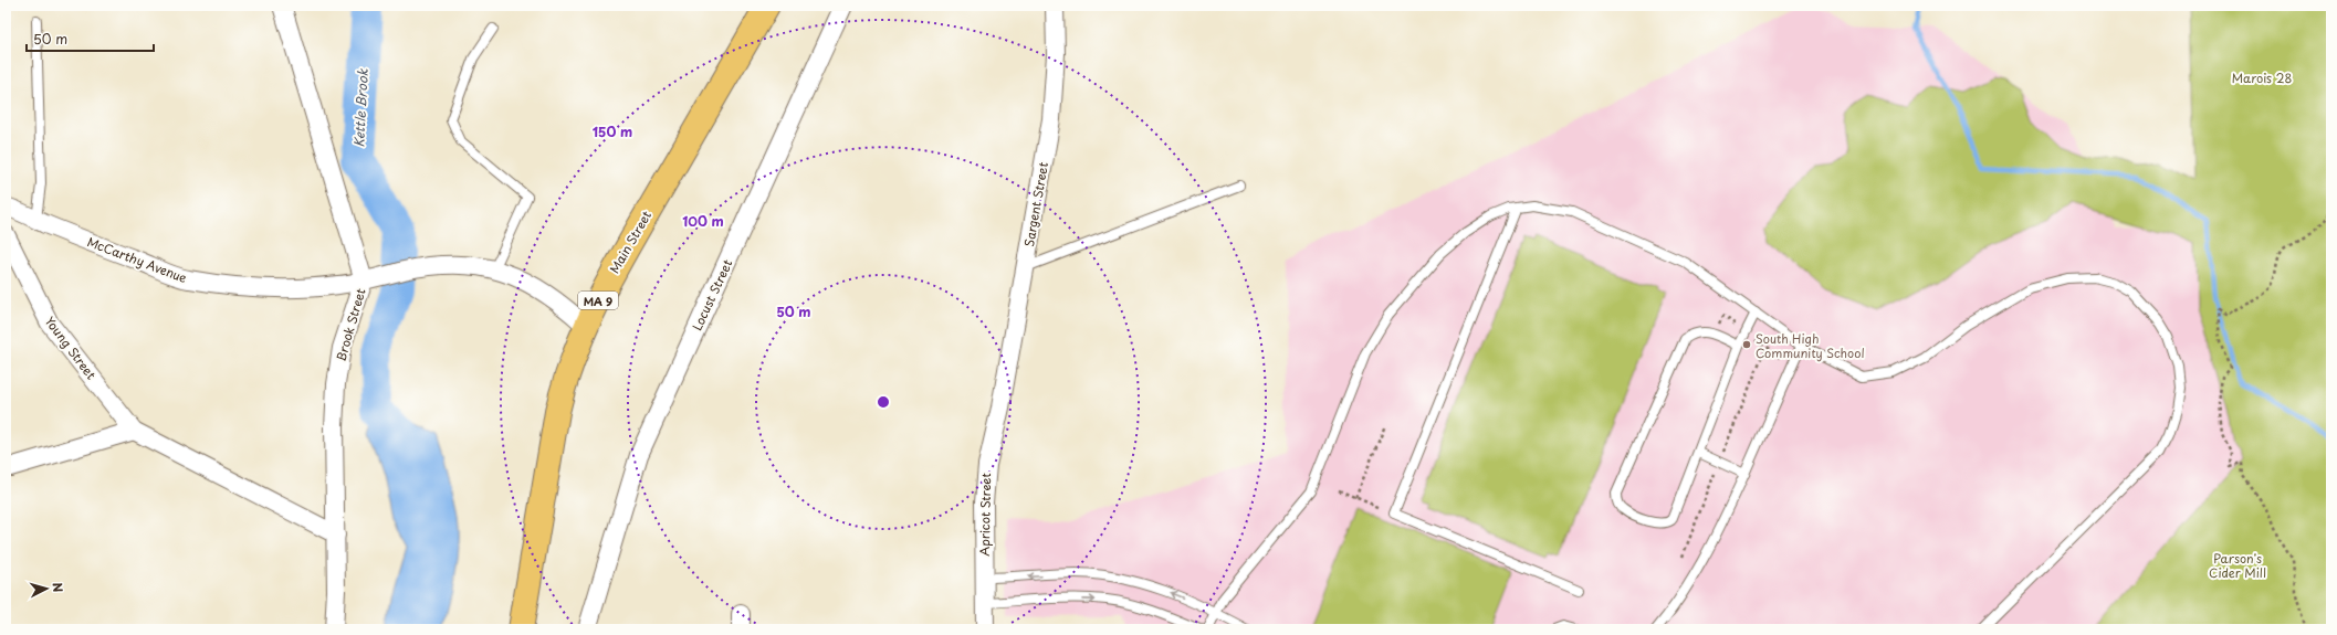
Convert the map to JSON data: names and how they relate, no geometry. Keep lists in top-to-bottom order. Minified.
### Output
{"streets":{"highway":["Main Street","MA 9"],"street":["Sargent Street","McCarthy Avenue","Locust Street","Brook Street","Young Street","Apricot Street"]},"crossings":[["Sargent Street","Apricot Street"],["McCarthy Avenue","Brook Street"],["Brook Street","Young Street"]],"water":["Kettle Brook"],"parks":["Marois 28","Parson's Cider Mill"],"places":["South High Community School"],"scale_bar":"50 m","north":"right","rings":["150 m","100 m","50 m"]}
